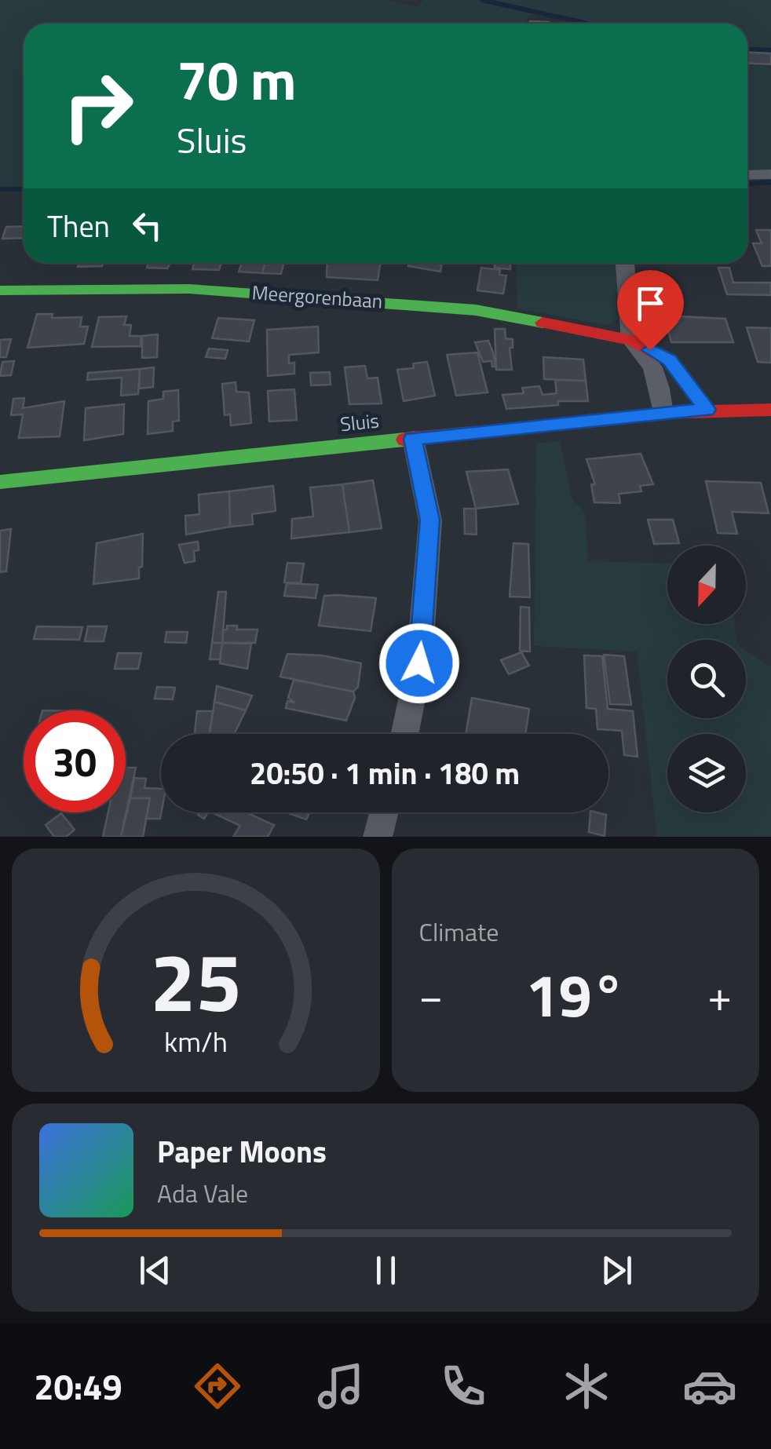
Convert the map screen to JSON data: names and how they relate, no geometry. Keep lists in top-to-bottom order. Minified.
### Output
{"streets":{"street":["Meergorenbaan","Sluis"]},"crossings":[["Meergorenbaan","Sluis"]],"north":"bottom","page":{"turn":["70 m","Sluis"],"then":"Then","limit":"30","trip":"20:50 · 1 min · 180 m","tile":"Climate","heat":["−","19°","+"],"song":["Paper Moons","Ada Vale"],"tabs":"20:49","gauge":["25","km/h"]}}
